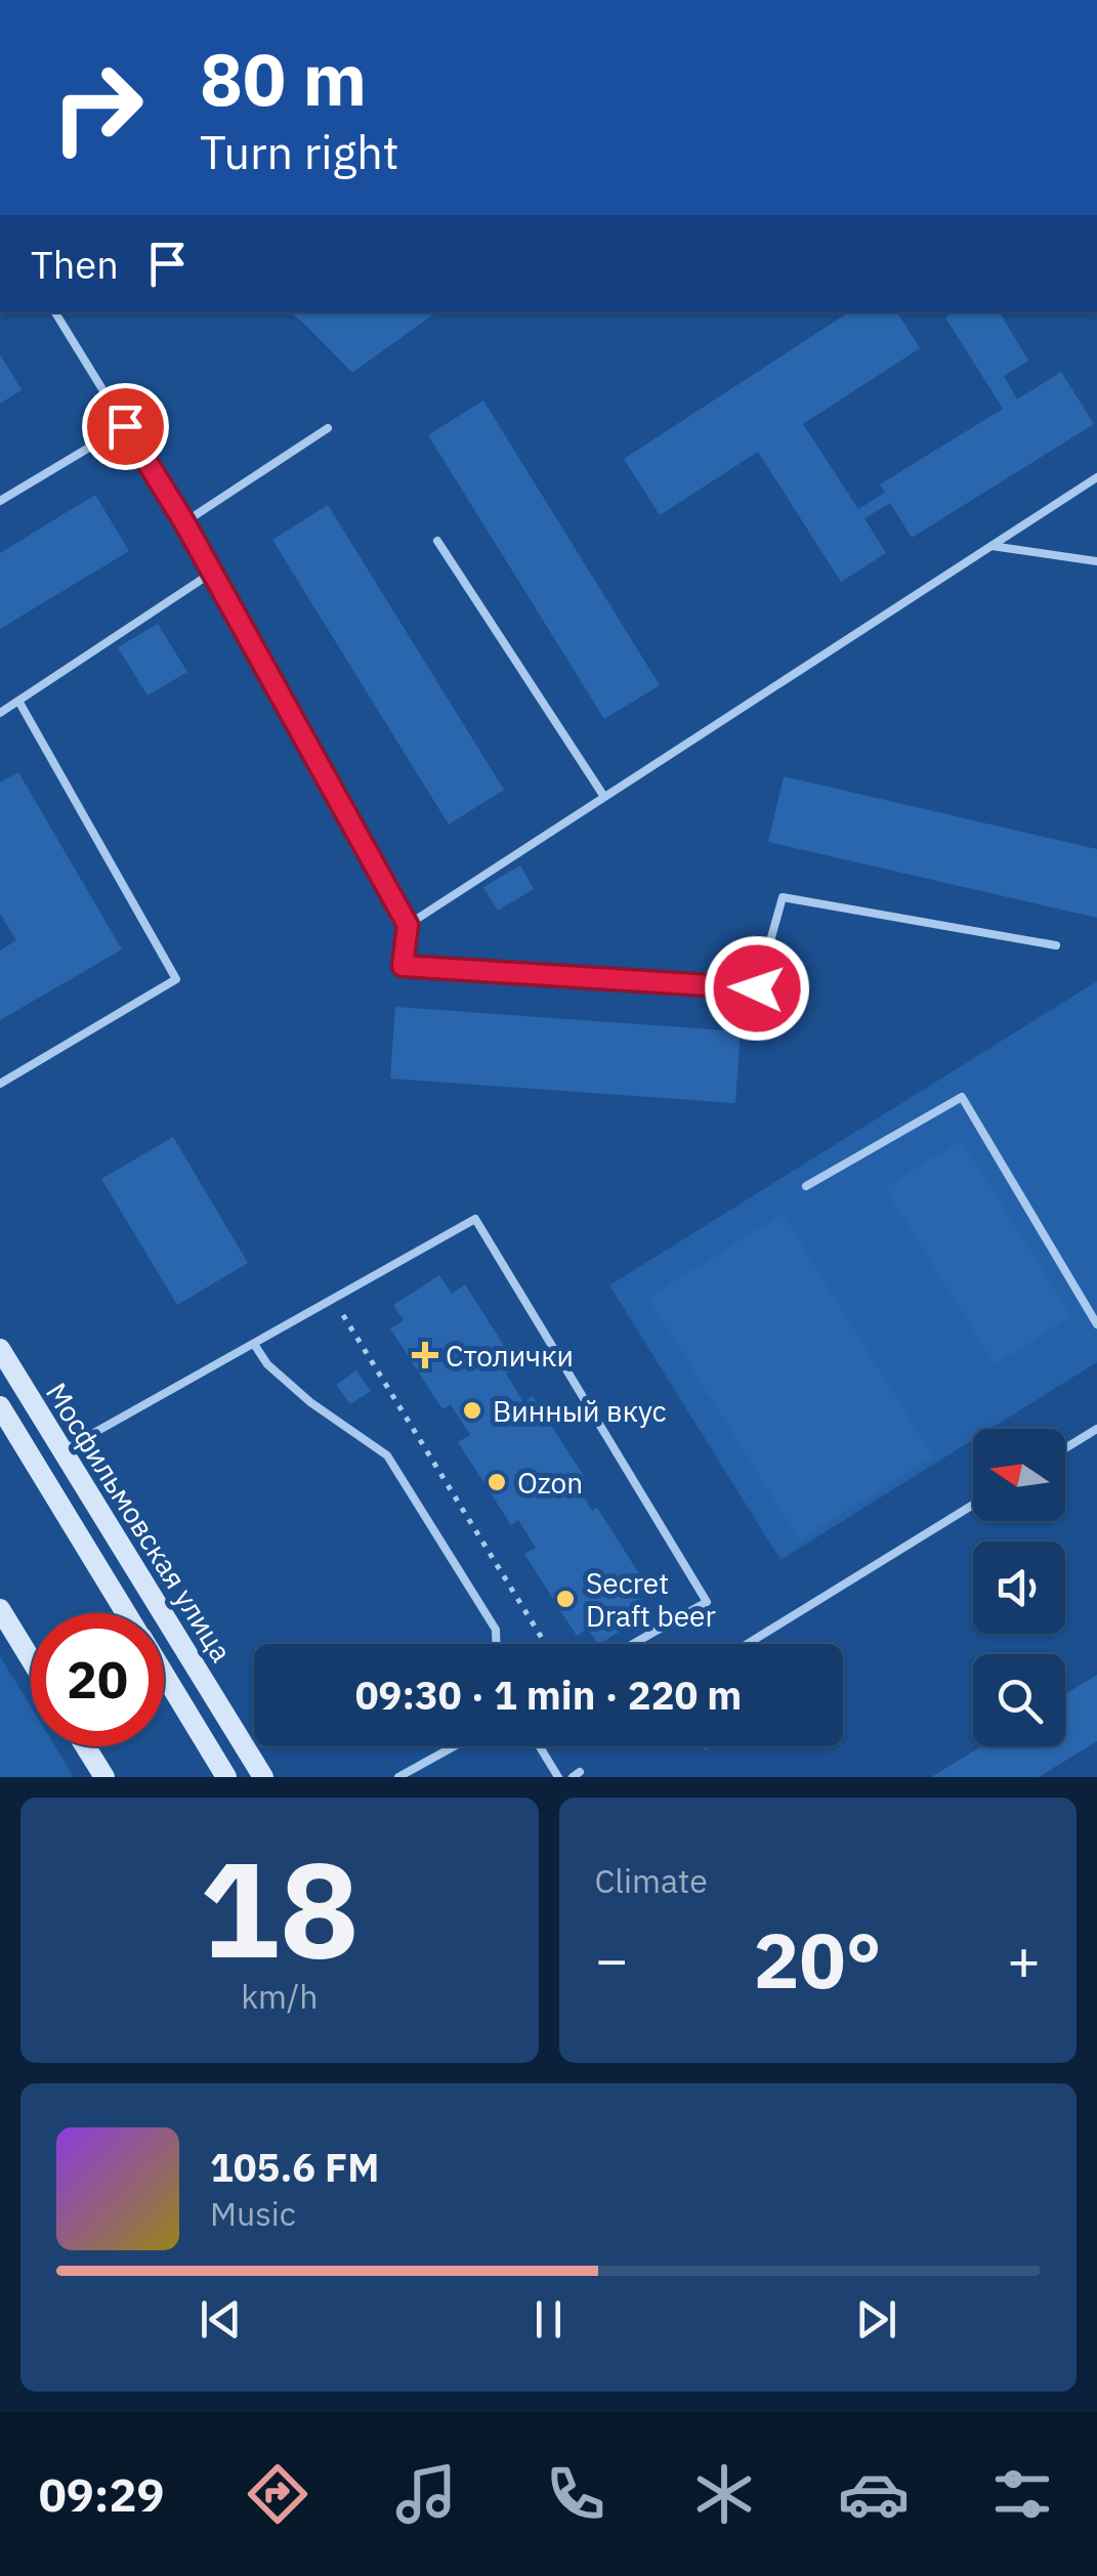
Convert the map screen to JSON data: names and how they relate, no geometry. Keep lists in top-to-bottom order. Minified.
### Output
{"streets":{"main road":["Мосфильмовская улица"]},"places":{"health":["Столички"],"other":["Винный вкус","Ozon","Secret Draft beer"]},"north":"left","page":{"turn":["80 m","Turn right"],"then":"Then","limit":"20","trip":"09:30 · 1 min · 220 m","tile":[["18","km/h"],"Climate"],"heat":["−","20°","+"],"song":["105.6 FM","Music"],"tabs":"09:29"}}
